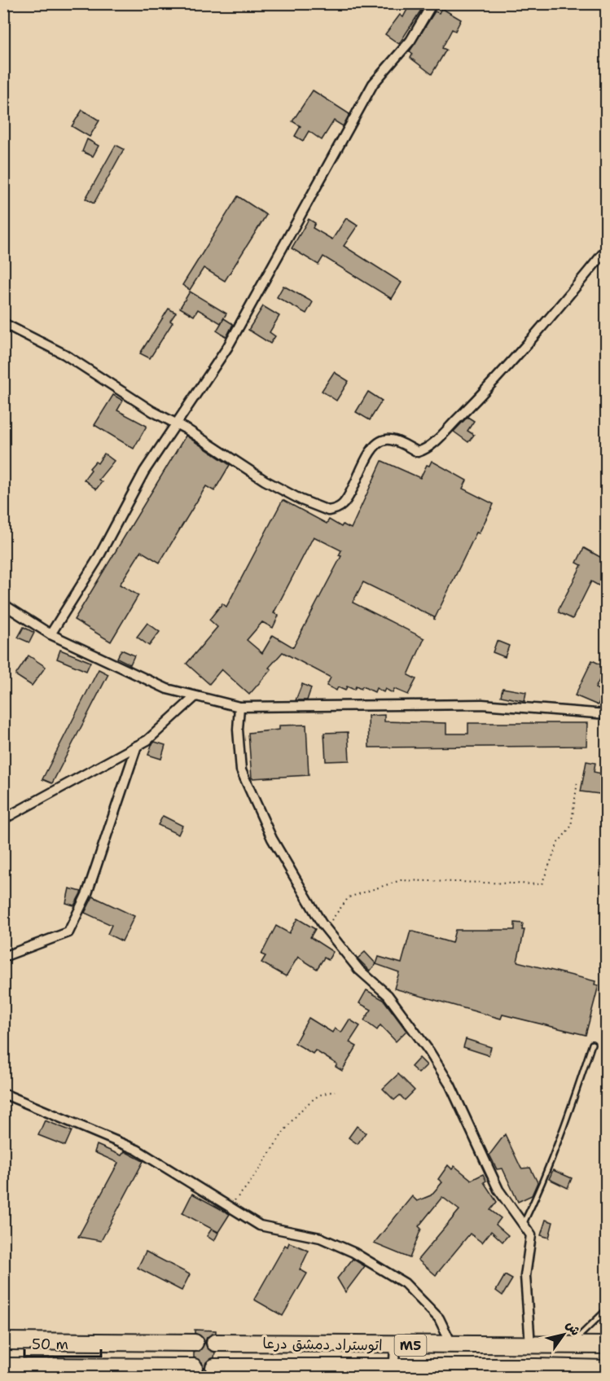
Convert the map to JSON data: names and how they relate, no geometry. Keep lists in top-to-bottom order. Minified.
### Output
{"streets":{"highway":["اتوستراد دمشق درعا","M5"]},"scale_bar":"50 m","north":"top right"}
